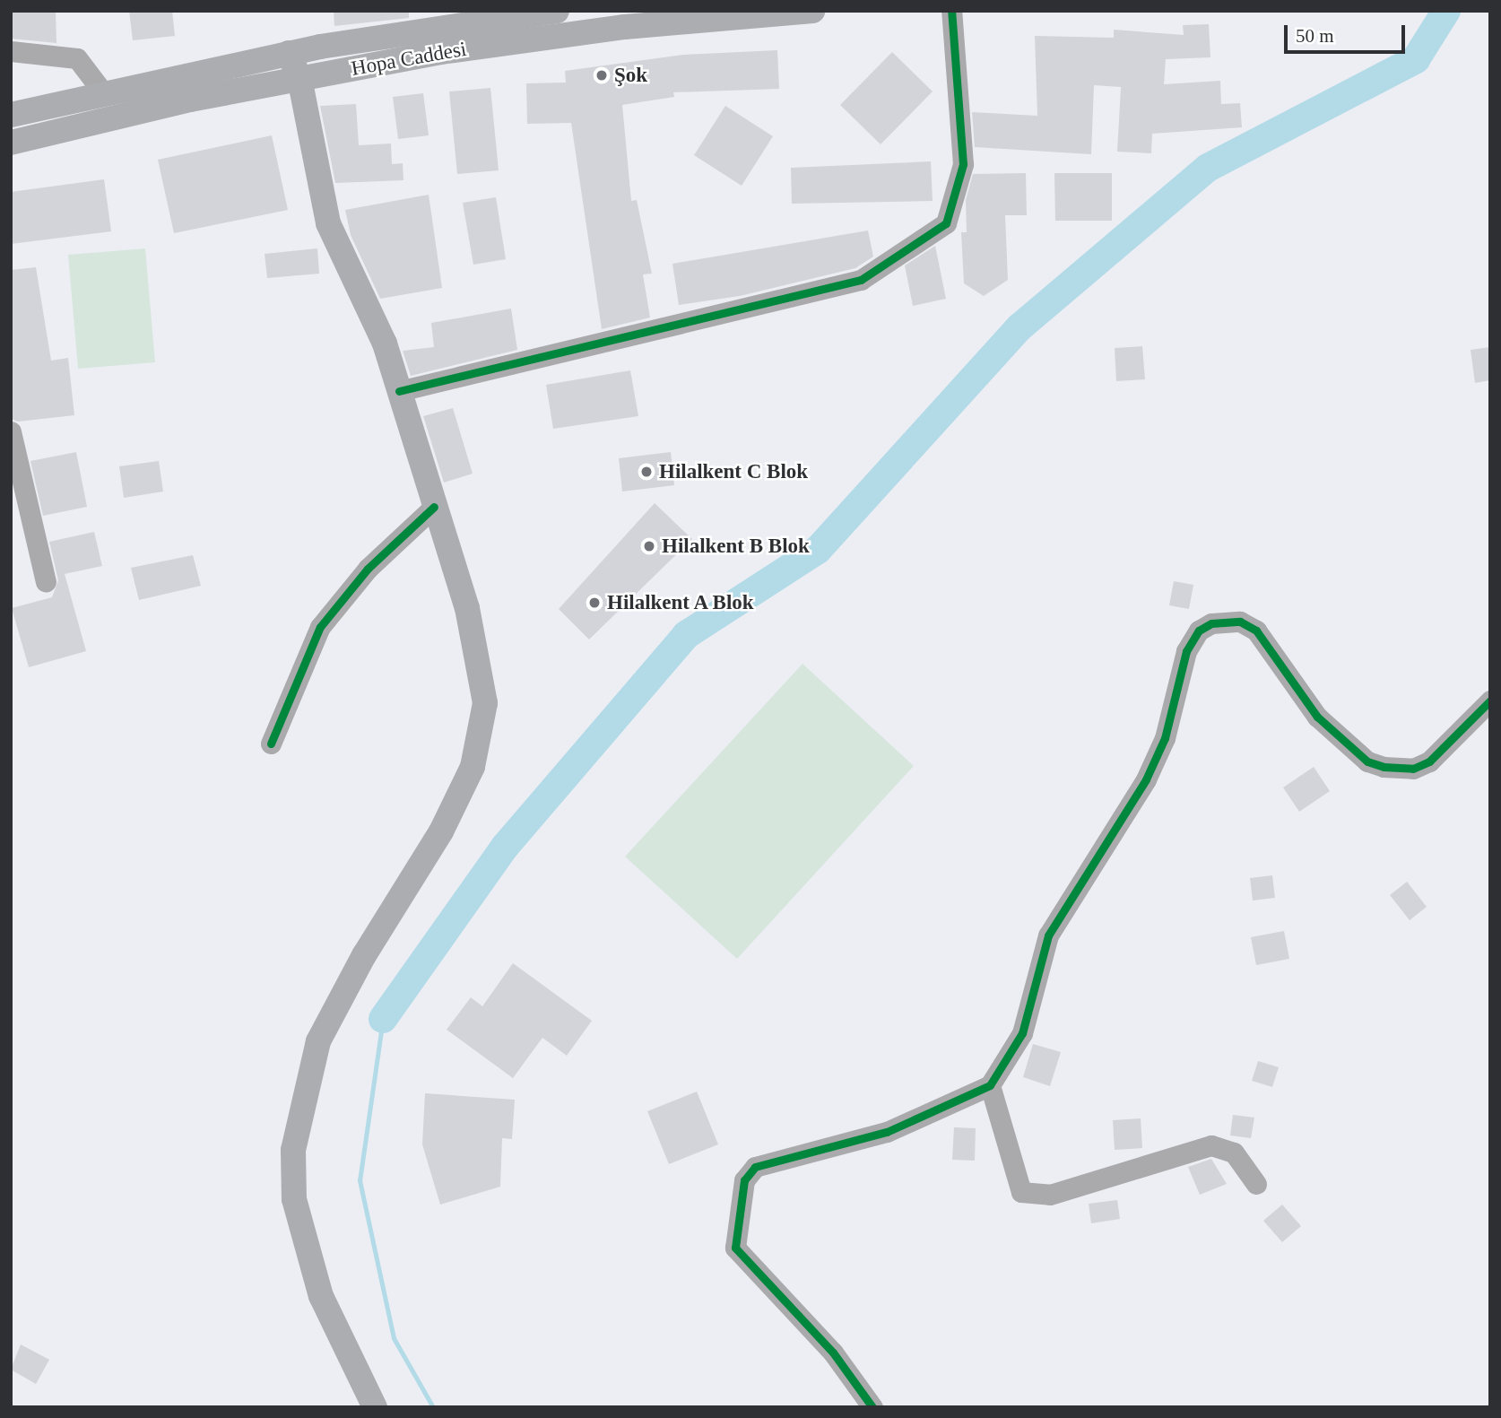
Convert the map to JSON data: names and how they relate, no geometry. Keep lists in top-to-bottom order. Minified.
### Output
{"streets":{"main road":["Hopa Caddesi"]},"places":["Şok","Hilalkent C Blok","Hilalkent B Blok","Hilalkent A Blok"],"scale_bar":"50 m"}
